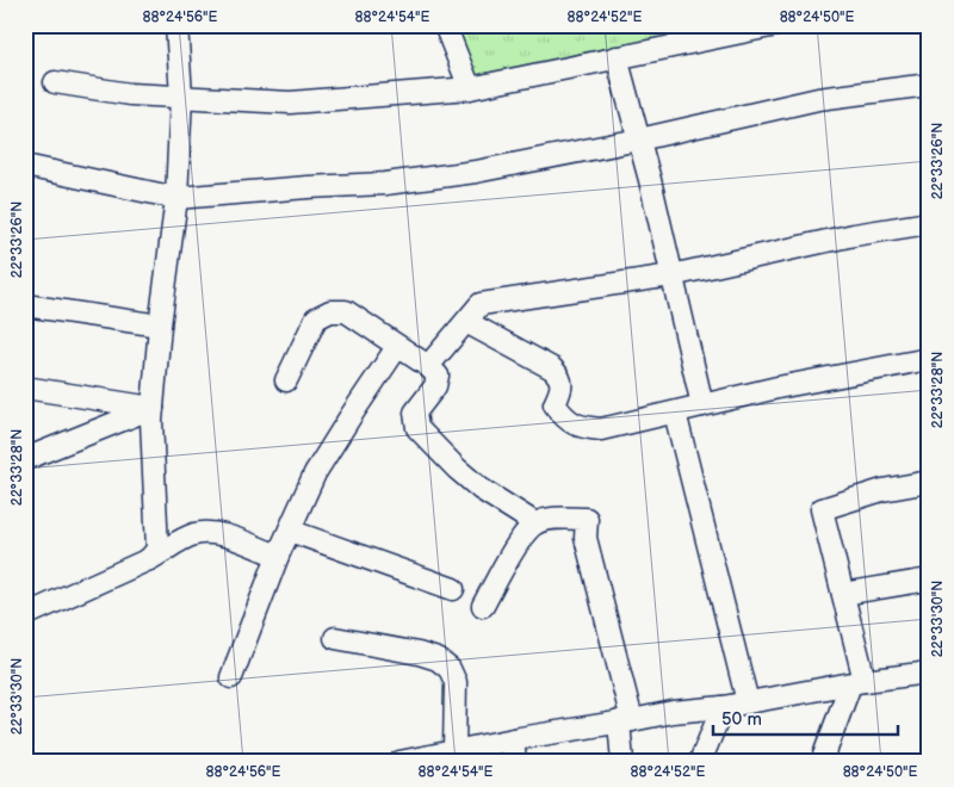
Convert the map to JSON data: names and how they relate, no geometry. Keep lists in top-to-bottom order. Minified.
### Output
{"scale_bar":"50 m","coordinates":["88°24'56\"E","88°24'54\"E","88°24'52\"E","88°24'50\"E","22°33'26\"N","22°33'28\"N","22°33'30\"N"]}
